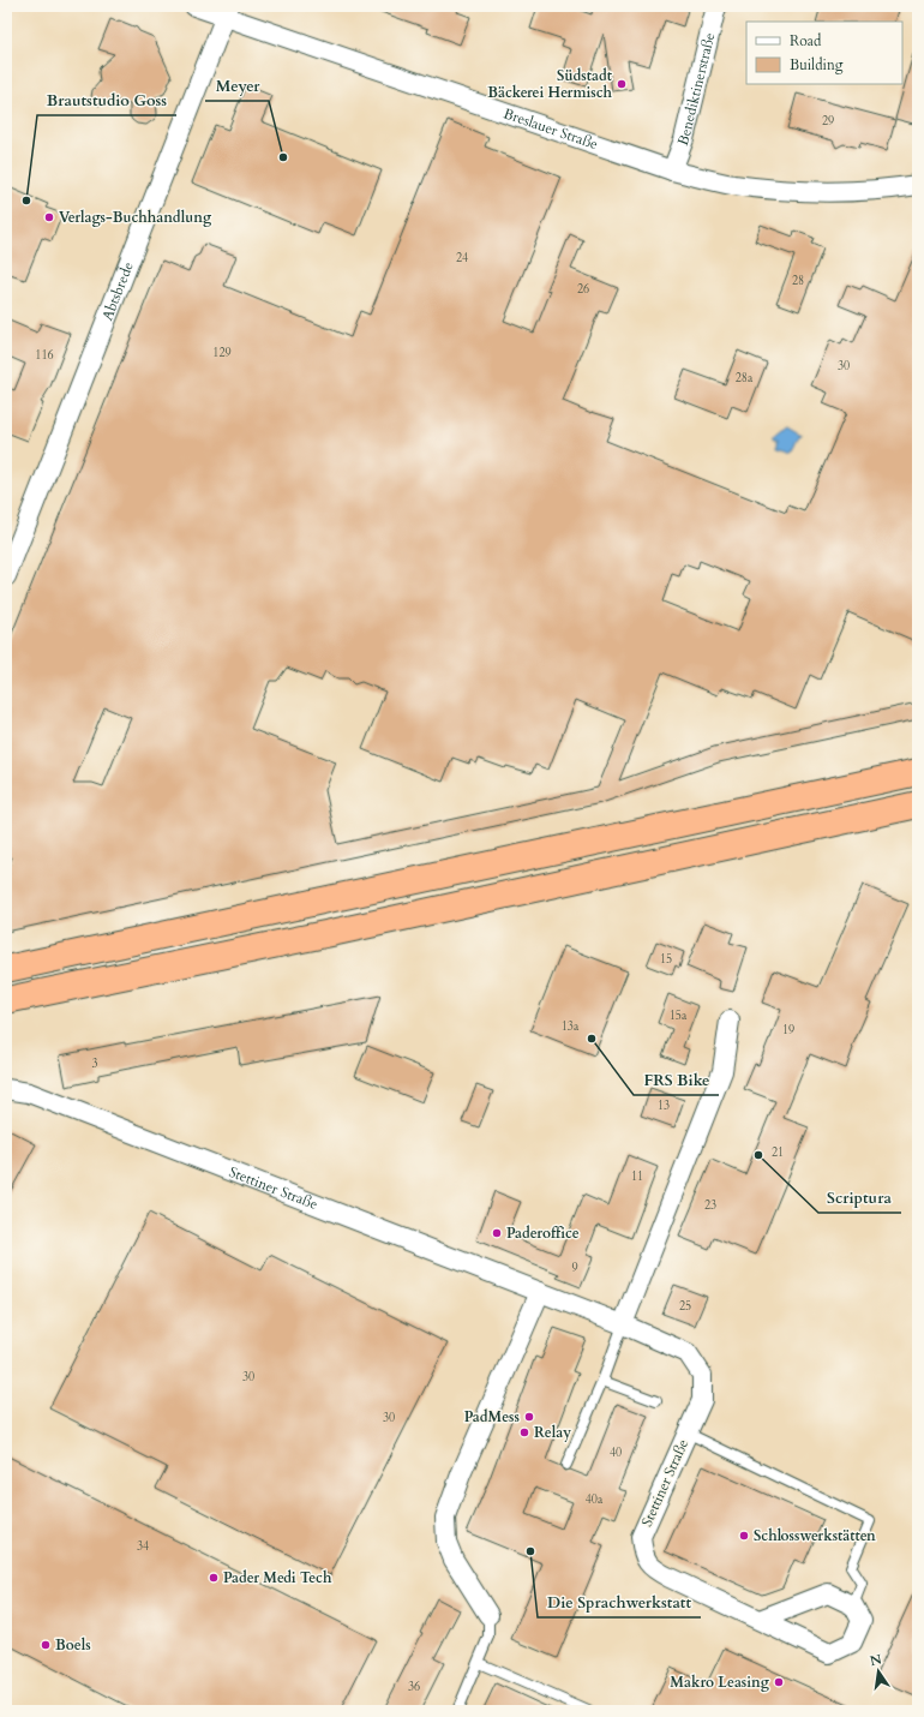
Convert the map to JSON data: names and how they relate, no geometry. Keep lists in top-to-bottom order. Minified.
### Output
{"streets":{"street":["Benediktinerstraße","Breslauer Straße","Abtsbrede","Stettiner Straße"]},"crossings":[["Benediktinerstraße","Breslauer Straße"],["Breslauer Straße","Abtsbrede"]],"places":["Südstadt Bäckerei Hermisch","Meyer","Brautstudio Goss","Verlags-Buchhandlung","FRS Bike","Scriptura","Paderoffice","PadMess","Relay","Schlosswerkstätten","Die Sprachwerkstatt","Pader Medi Tech","Boels","Makro Leasing"],"house_numbers":["29","24","28","26","129","116","30","28a","15","15a","13a","19","3","13","21","11","23","9","25","30","30","40","40a","34","36"],"legend":["Road","Building"],"north":"top"}
